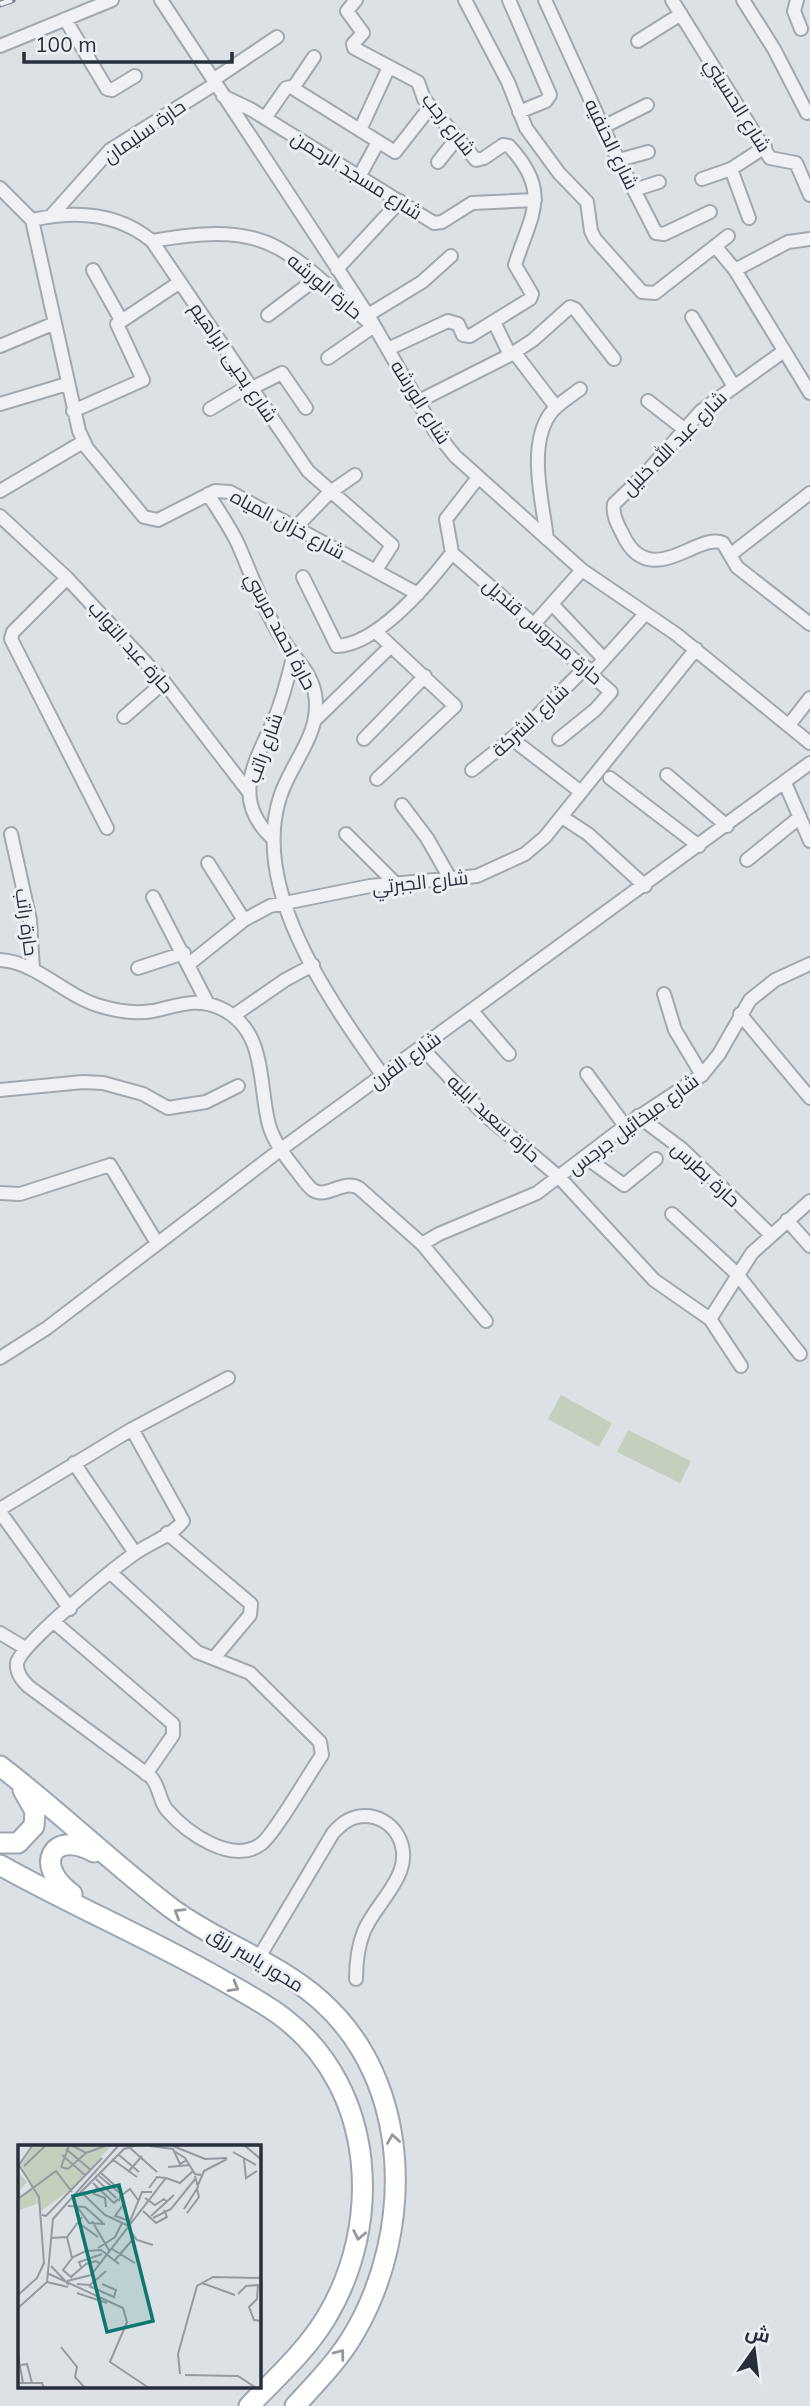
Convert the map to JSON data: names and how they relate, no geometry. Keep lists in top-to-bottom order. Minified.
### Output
{"streets":{"main road":["محور ياسر رزق"],"street":["شارع الحسيني","شارع رجب","حارة سليمان","شارع الحنفيه","شارع مسجد الرحمن","حارة الورشه","شارع يحيى ابراهيم","شارع الورشه","شارع عبد الله خليل","شارع خزان المياه","حارة احمد مرسي","حارة محروس قنديل","حارة عبد التواب","شارع الشركة","شارع راتب","شارع الجبرتي","حارة راتب","شارع الفرن","حارة سعيد ايليه","شارع ميخائيل جرجس","حارة بطرس"]},"crossings":[["شارع رجب","شارع مسجد الرحمن"],["حارة سليمان","شارع يحيى ابراهيم"],["حارة سليمان","شارع الورشه"],["شارع مسجد الرحمن","شارع الورشه"],["حارة الورشه","شارع يحيى ابراهيم"],["حارة الورشه","شارع الورشه"],["شارع يحيى ابراهيم","شارع خزان المياه"],["شارع الورشه","شارع الشركة"],["شارع الورشه","شارع الجبرتي"],["شارع خزان المياه","حارة احمد مرسي"],["حارة احمد مرسي","شارع راتب"],["حارة احمد مرسي","شارع الجبرتي"],["حارة احمد مرسي","شارع الفرن"],["حارة محروس قنديل","شارع الشركة"],["حارة عبد التواب","شارع راتب"],["شارع الفرن","حارة سعيد ايليه"],["حارة سعيد ايليه","شارع ميخائيل جرجس"],["شارع ميخائيل جرجس","حارة بطرس"]],"scale_bar":"100 m","north":"top"}
